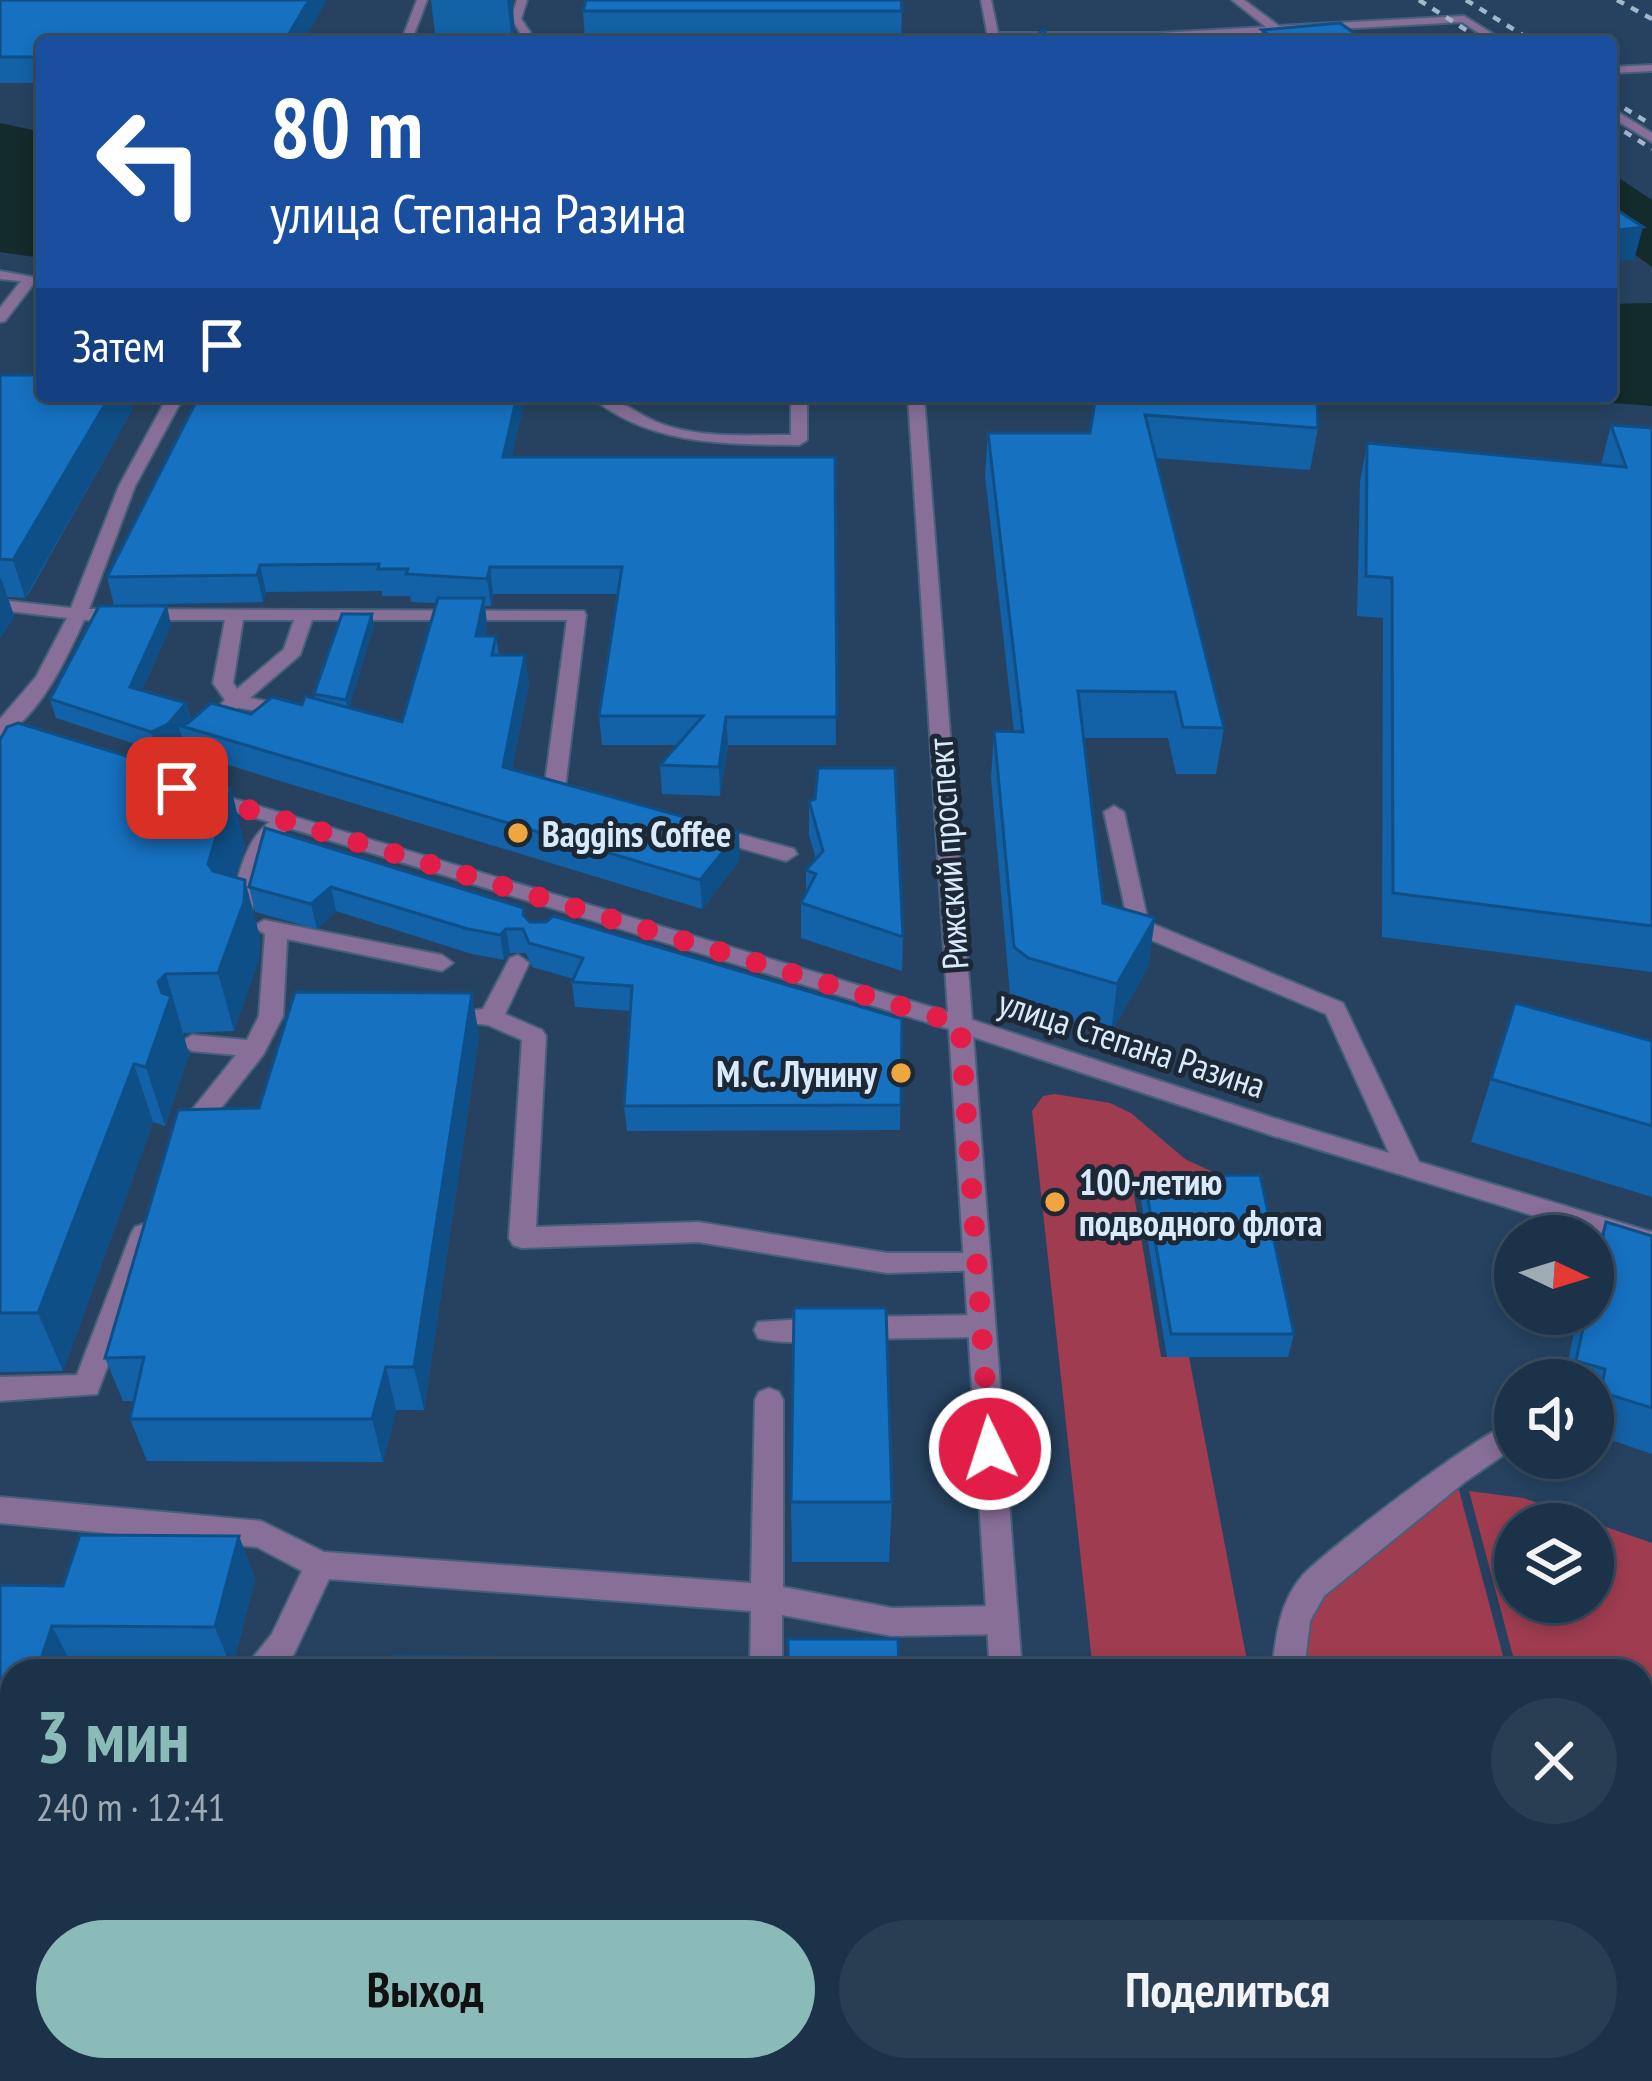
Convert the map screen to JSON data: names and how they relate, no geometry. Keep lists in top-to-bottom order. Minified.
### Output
{"streets":{"street":["Рижский проспект","улица Степана Разина"]},"crossings":[["Рижский проспект","улица Степана Разина"]],"places":["Baggins Coffee","М. С. Лунину","100-летию подводного флота"],"north":"right","page":{"turn":["80 m","улица Степана Разина"],"then":"Затем","heading":["3 мин","240 m · 12:41"],"buttons":["Выход","Поделиться"]}}
